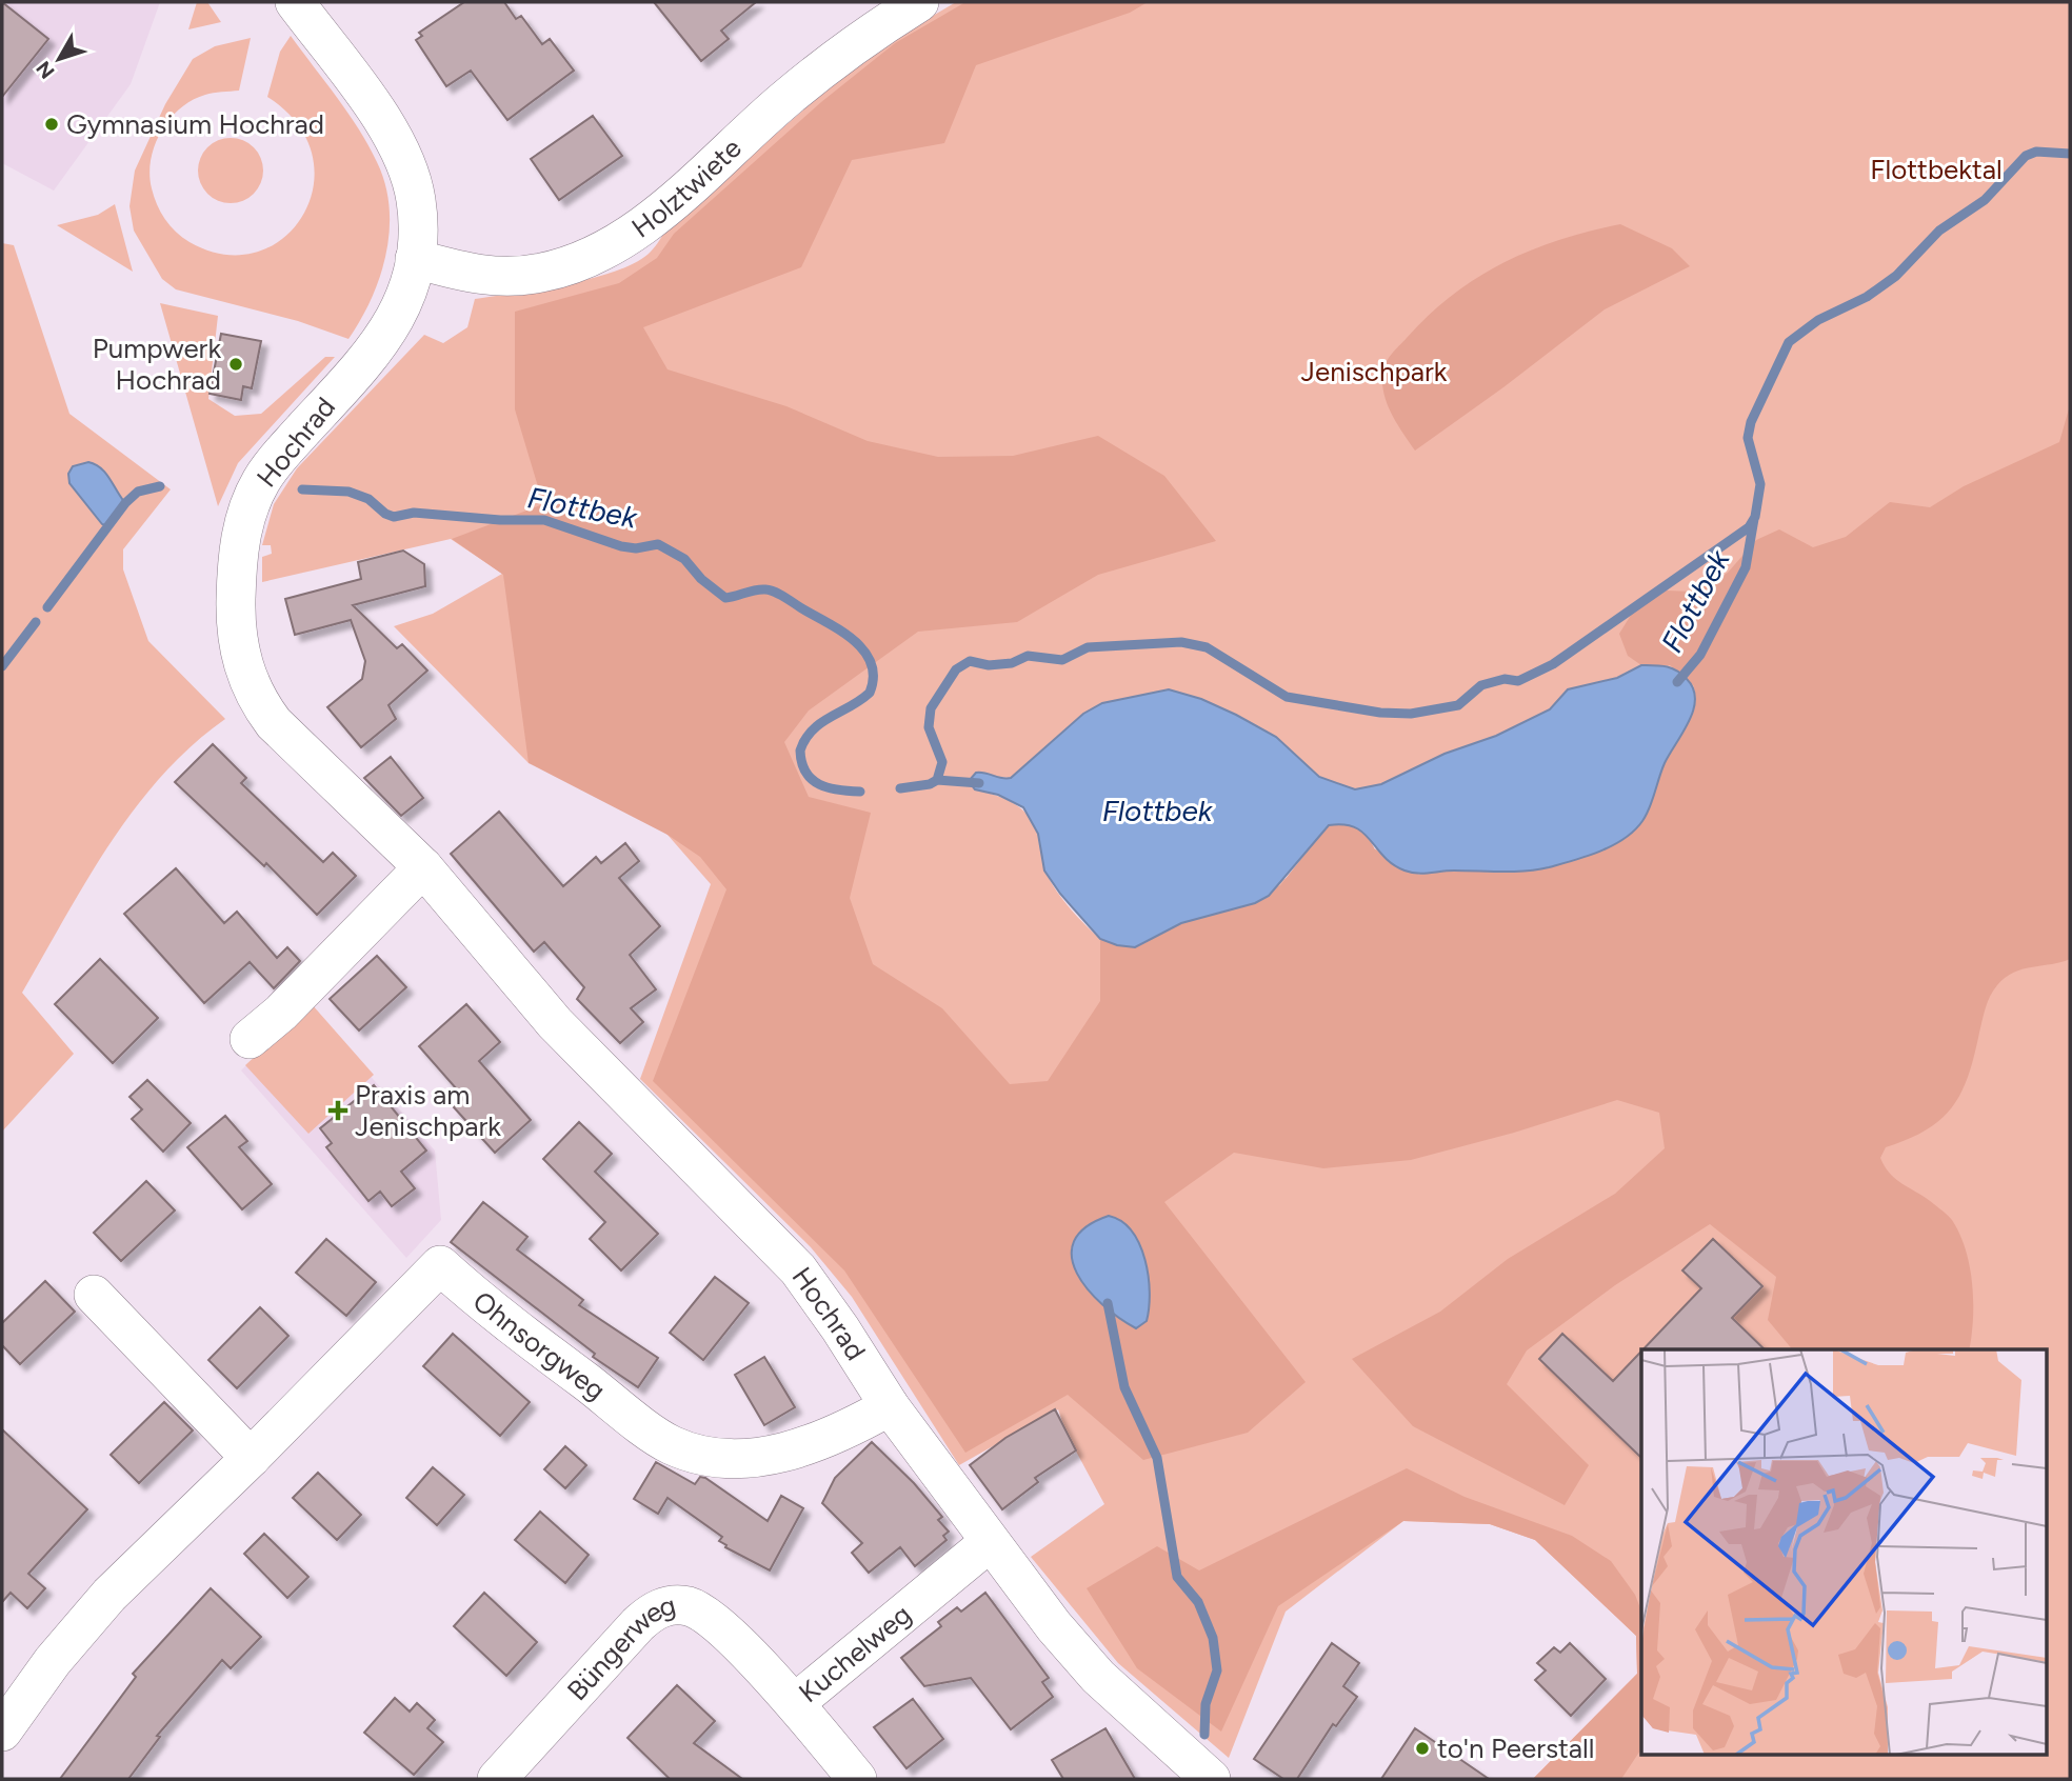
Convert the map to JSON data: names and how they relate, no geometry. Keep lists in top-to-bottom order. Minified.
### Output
{"streets":{"street":["Holztwiete","Hochrad","Ohnsorgweg","Kuchelweg","Büngerweg"]},"crossings":[["Holztwiete","Hochrad"],["Hochrad","Ohnsorgweg"],["Hochrad","Kuchelweg"],["Kuchelweg","Büngerweg"]],"water":["Flottbek"],"parks":["Flottbektal","Jenischpark"],"places":{"other":["Gymnasium Hochrad","Pumpwerk Hochrad","to'n Peerstall"],"health":["Praxis am Jenischpark"]},"north":"bottom left"}
